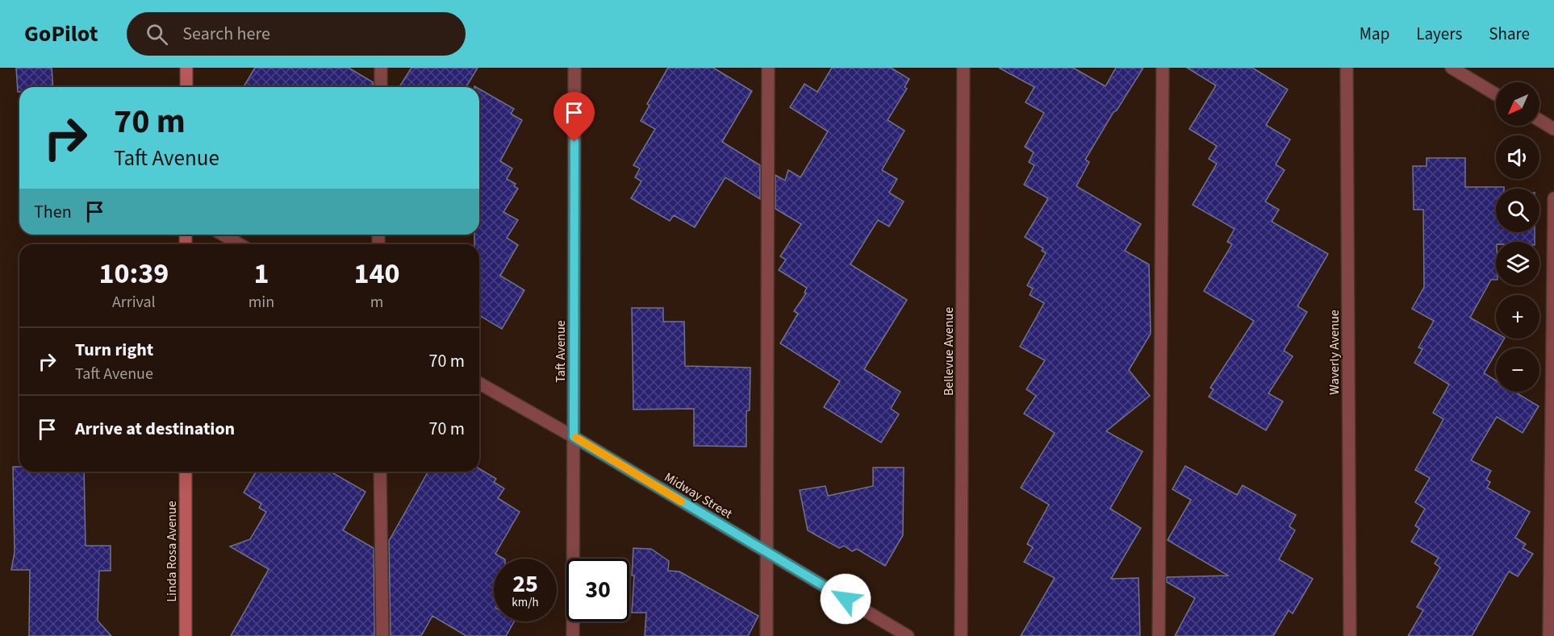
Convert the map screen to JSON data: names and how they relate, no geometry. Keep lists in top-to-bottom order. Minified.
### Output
{"streets":{"street":["Taft Avenue","Bellevue Avenue","Waverly Avenue","Midway Street","Linda Rosa Avenue"]},"crossings":[["Taft Avenue","Midway Street"]],"north":"bottom left","page":{"header":"GoPilot","search":"Search here","nav":["Map","Layers","Share"],"map_buttons":["+","−"],"turn":["70 m","Taft Avenue"],"then":"Then","eta":["10:39","Arrival","1","min","140","m"],"list":[{"name":"Turn right","note":"Taft Avenue","value":"70 m"},{"name":"Arrive at destination","value":"70 m"}],"speed":"25 km/h","limit":"30"}}
